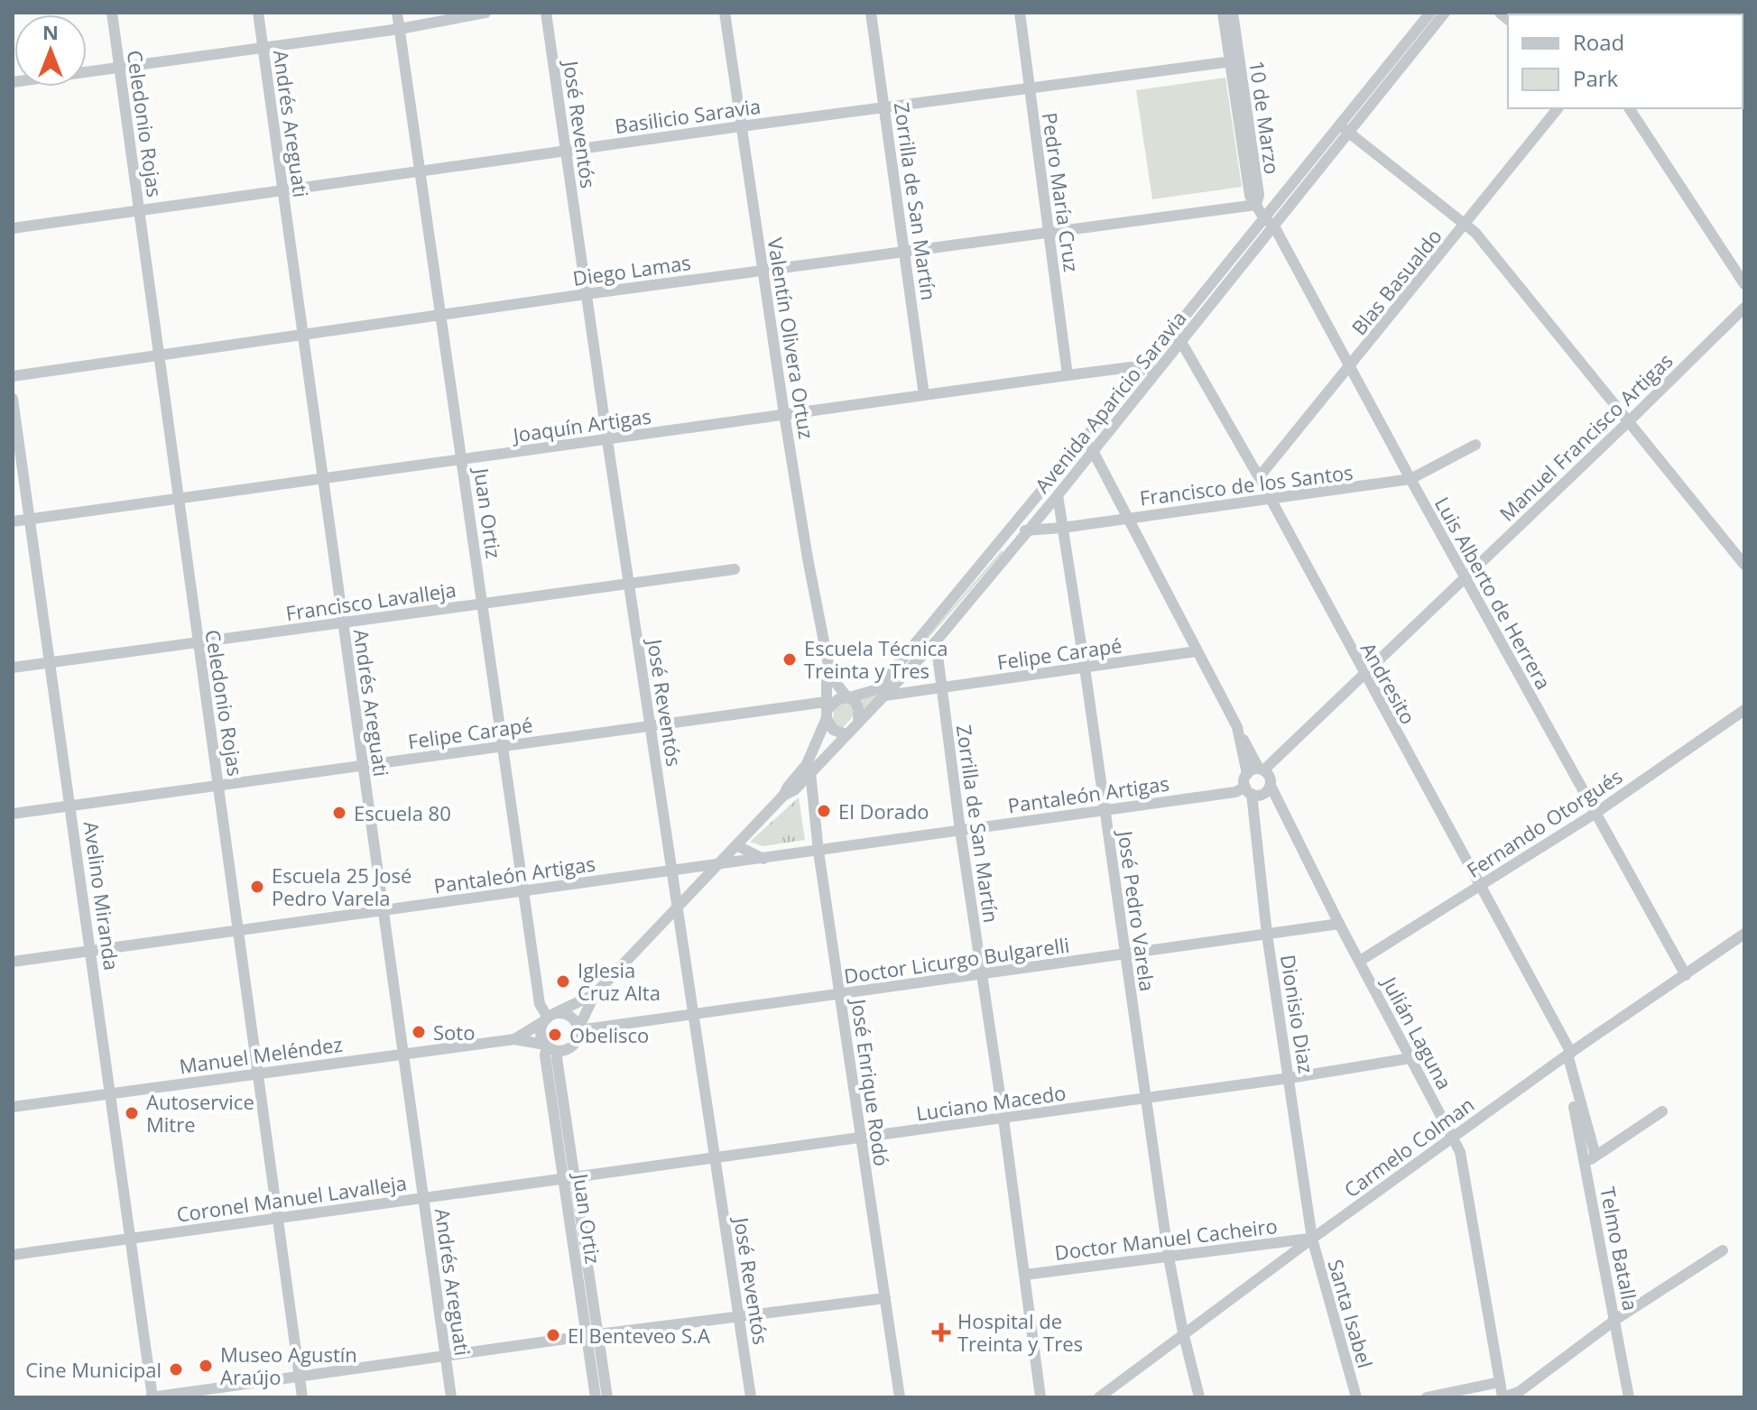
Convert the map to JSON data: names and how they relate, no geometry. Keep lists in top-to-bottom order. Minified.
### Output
{"streets":{"street":["Basilicio Saravia","10 de Marzo","Celedonio Rojas","Andrés Areguati","José Reventós","Pedro María Cruz","Zorrilla de San Martín","Diego Lamas","Blas Basualdo","Valentín Olivera Ortuz","Avenida Aparicio Saravia","Joaquín Artigas","Manuel Francisco Artigas","Francisco de los Santos","Juan Ortiz","Luis Alberto de Herrera","Francisco Lavalleja","Felipe Carapé","Andresito","Pantaleón Artigas","Fernando Otorgués","Avelino Miranda","José Pedro Varela","Doctor Licurgo Bulgarelli","Dionisio Diaz","Julián Laguna","Manuel Meléndez","José Enrique Rodó","Luciano Macedo","Carmelo Colman","Coronel Manuel Lavalleja","Doctor Manuel Cacheiro","Telmo Batalla","Santa Isabel"]},"crossings":[["Basilicio Saravia","10 de Marzo"],["Basilicio Saravia","Celedonio Rojas"],["Basilicio Saravia","Andrés Areguati"],["Basilicio Saravia","José Reventós"],["Basilicio Saravia","Pedro María Cruz"],["Basilicio Saravia","Zorrilla de San Martín"],["Basilicio Saravia","Valentín Olivera Ortuz"],["Basilicio Saravia","Juan Ortiz"],["10 de Marzo","Diego Lamas"],["Celedonio Rojas","Diego Lamas"],["Celedonio Rojas","Joaquín Artigas"],["Celedonio Rojas","Francisco Lavalleja"],["Celedonio Rojas","Felipe Carapé"],["Celedonio Rojas","Pantaleón Artigas"],["Celedonio Rojas","Manuel Meléndez"],["Celedonio Rojas","Coronel Manuel Lavalleja"],["Andrés Areguati","Diego Lamas"],["Andrés Areguati","Joaquín Artigas"],["Andrés Areguati","Francisco Lavalleja"],["Andrés Areguati","Felipe Carapé"],["Andrés Areguati","Pantaleón Artigas"],["Andrés Areguati","Manuel Meléndez"],["Andrés Areguati","Coronel Manuel Lavalleja"],["José Reventós","Diego Lamas"],["José Reventós","Avenida Aparicio Saravia"],["José Reventós","Joaquín Artigas"],["José Reventós","Francisco Lavalleja"],["José Reventós","Felipe Carapé"],["José Reventós","Pantaleón Artigas"],["José Reventós","Doctor Licurgo Bulgarelli"],["José Reventós","Luciano Macedo"],["Pedro María Cruz","Diego Lamas"],["Pedro María Cruz","Joaquín Artigas"],["Zorrilla de San Martín","Diego Lamas"],["Zorrilla de San Martín","Avenida Aparicio Saravia"],["Zorrilla de San Martín","Joaquín Artigas"],["Zorrilla de San Martín","Felipe Carapé"],["Zorrilla de San Martín","Pantaleón Artigas"],["Zorrilla de San Martín","Doctor Licurgo Bulgarelli"],["Zorrilla de San Martín","Luciano Macedo"],["Zorrilla de San Martín","Doctor Manuel Cacheiro"],["Diego Lamas","Valentín Olivera Ortuz"],["Diego Lamas","Juan Ortiz"],["Blas Basualdo","Luis Alberto de Herrera"],["Blas Basualdo","Andresito"],["Valentín Olivera Ortuz","Avenida Aparicio Saravia"],["Valentín Olivera Ortuz","Joaquín Artigas"],["Valentín Olivera Ortuz","Felipe Carapé"],["Avenida Aparicio Saravia","Joaquín Artigas"],["Avenida Aparicio Saravia","Francisco de los Santos"],["Avenida Aparicio Saravia","Juan Ortiz"],["Avenida Aparicio Saravia","Luis Alberto de Herrera"],["Avenida Aparicio Saravia","Felipe Carapé"],["Avenida Aparicio Saravia","Andresito"],["Avenida Aparicio Saravia","Pantaleón Artigas"],["Avenida Aparicio Saravia","José Pedro Varela"],["Avenida Aparicio Saravia","Doctor Licurgo Bulgarelli"],["Avenida Aparicio Saravia","Manuel Meléndez"],["Avenida Aparicio Saravia","José Enrique Rodó"],["Joaquín Artigas","Juan Ortiz"],["Joaquín Artigas","Avelino Miranda"],["Manuel Francisco Artigas","Luis Alberto de Herrera"],["Manuel Francisco Artigas","Andresito"],["Manuel Francisco Artigas","Pantaleón Artigas"],["Manuel Francisco Artigas","Dionisio Diaz"],["Manuel Francisco Artigas","Julián Laguna"],["Francisco de los Santos","Luis Alberto de Herrera"],["Francisco de los Santos","Andresito"],["Francisco de los Santos","José Pedro Varela"],["Juan Ortiz","Francisco Lavalleja"],["Juan Ortiz","Felipe Carapé"],["Juan Ortiz","Pantaleón Artigas"],["Juan Ortiz","Doctor Licurgo Bulgarelli"],["Juan Ortiz","Manuel Meléndez"],["Juan Ortiz","Luciano Macedo"],["Juan Ortiz","Coronel Manuel Lavalleja"],["Luis Alberto de Herrera","Fernando Otorgués"],["Luis Alberto de Herrera","Carmelo Colman"],["Francisco Lavalleja","Avelino Miranda"],["Felipe Carapé","Avelino Miranda"],["Felipe Carapé","José Pedro Varela"],["Andresito","Fernando Otorgués"],["Andresito","Carmelo Colman"],["Andresito","Telmo Batalla"],["Pantaleón Artigas","Avelino Miranda"],["Pantaleón Artigas","José Pedro Varela"],["Pantaleón Artigas","Dionisio Diaz"],["Pantaleón Artigas","Julián Laguna"],["Pantaleón Artigas","José Enrique Rodó"],["Fernando Otorgués","Julián Laguna"],["Avelino Miranda","Manuel Meléndez"],["Avelino Miranda","Coronel Manuel Lavalleja"],["José Pedro Varela","Doctor Licurgo Bulgarelli"],["José Pedro Varela","Luciano Macedo"],["José Pedro Varela","Carmelo Colman"],["José Pedro Varela","Doctor Manuel Cacheiro"],["Doctor Licurgo Bulgarelli","Dionisio Diaz"],["Doctor Licurgo Bulgarelli","Julián Laguna"],["Doctor Licurgo Bulgarelli","Manuel Meléndez"],["Doctor Licurgo Bulgarelli","José Enrique Rodó"],["Dionisio Diaz","Julián Laguna"],["Dionisio Diaz","Luciano Macedo"],["Dionisio Diaz","Carmelo Colman"],["Dionisio Diaz","Doctor Manuel Cacheiro"],["Dionisio Diaz","Santa Isabel"],["Julián Laguna","Luciano Macedo"],["Julián Laguna","Carmelo Colman"],["José Enrique Rodó","Luciano Macedo"],["Luciano Macedo","Coronel Manuel Lavalleja"],["Carmelo Colman","Doctor Manuel Cacheiro"],["Carmelo Colman","Santa Isabel"],["Doctor Manuel Cacheiro","Santa Isabel"]],"places":{"other":["Escuela Técnica Treinta y Tres","El Dorado","Escuela 80","Escuela 25 José Pedro Varela","Iglesia Cruz Alta","Soto","Obelisco","Autoservice Mitre","El Benteveo S.A","Museo Agustín Araújo","Cine Municipal"],"health":["Hospital de Treinta y Tres"]},"legend":["Road","Park"],"north":"top"}
